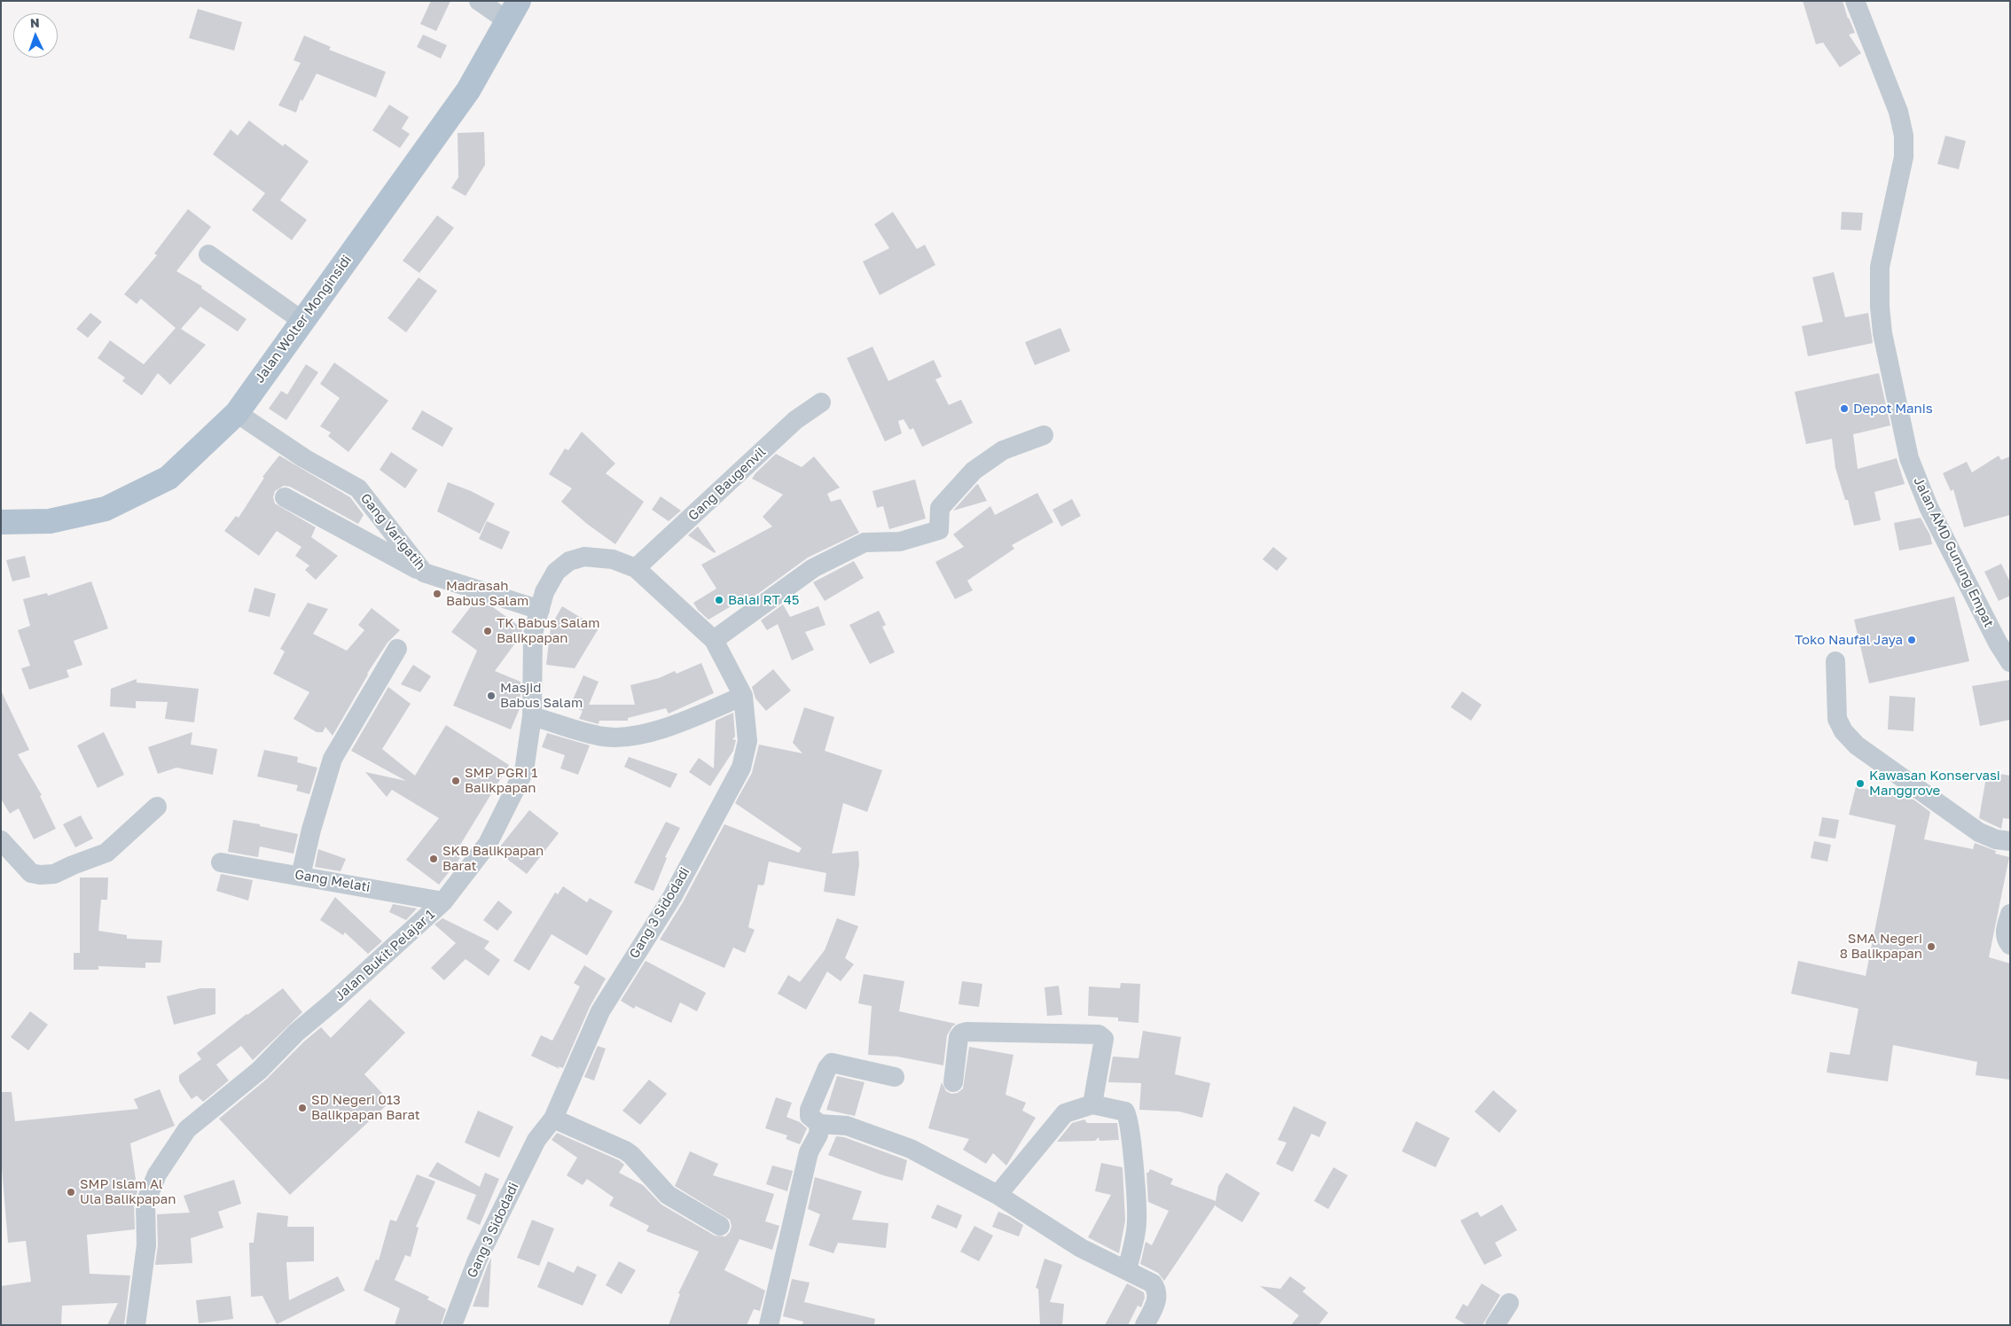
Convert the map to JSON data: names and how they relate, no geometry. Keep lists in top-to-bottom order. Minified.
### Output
{"streets":{"main road":["Jalan Wolter Monginsidi"],"street":["Gang Baugenvil","Gang Varigatih","Jalan AMD Gunung Empat","Gang Melati","Gang 3 Sidodadi","Jalan Bukit Pelajar 1"]},"crossings":[["Jalan Wolter Monginsidi","Gang Varigatih"],["Gang Baugenvil","Gang 3 Sidodadi"],["Gang Varigatih","Jalan Bukit Pelajar 1"],["Gang Melati","Jalan Bukit Pelajar 1"],["Gang 3 Sidodadi","Jalan Bukit Pelajar 1"]],"places":["Depot Manis","Madrasah Babus Salam","Balai RT 45","TK Babus Salam Balikpapan","Toko Naufal Jaya","Masjid Babus Salam","SMP PGRI 1 Balikpapan","Kawasan Konservasi Manggrove","SKB Balikpapan Barat","SMA Negeri 8 Balikpapan","SD Negeri 013 Balikpapan Barat","SMP Islam Al Ula Balikpapan"],"north":"top"}
